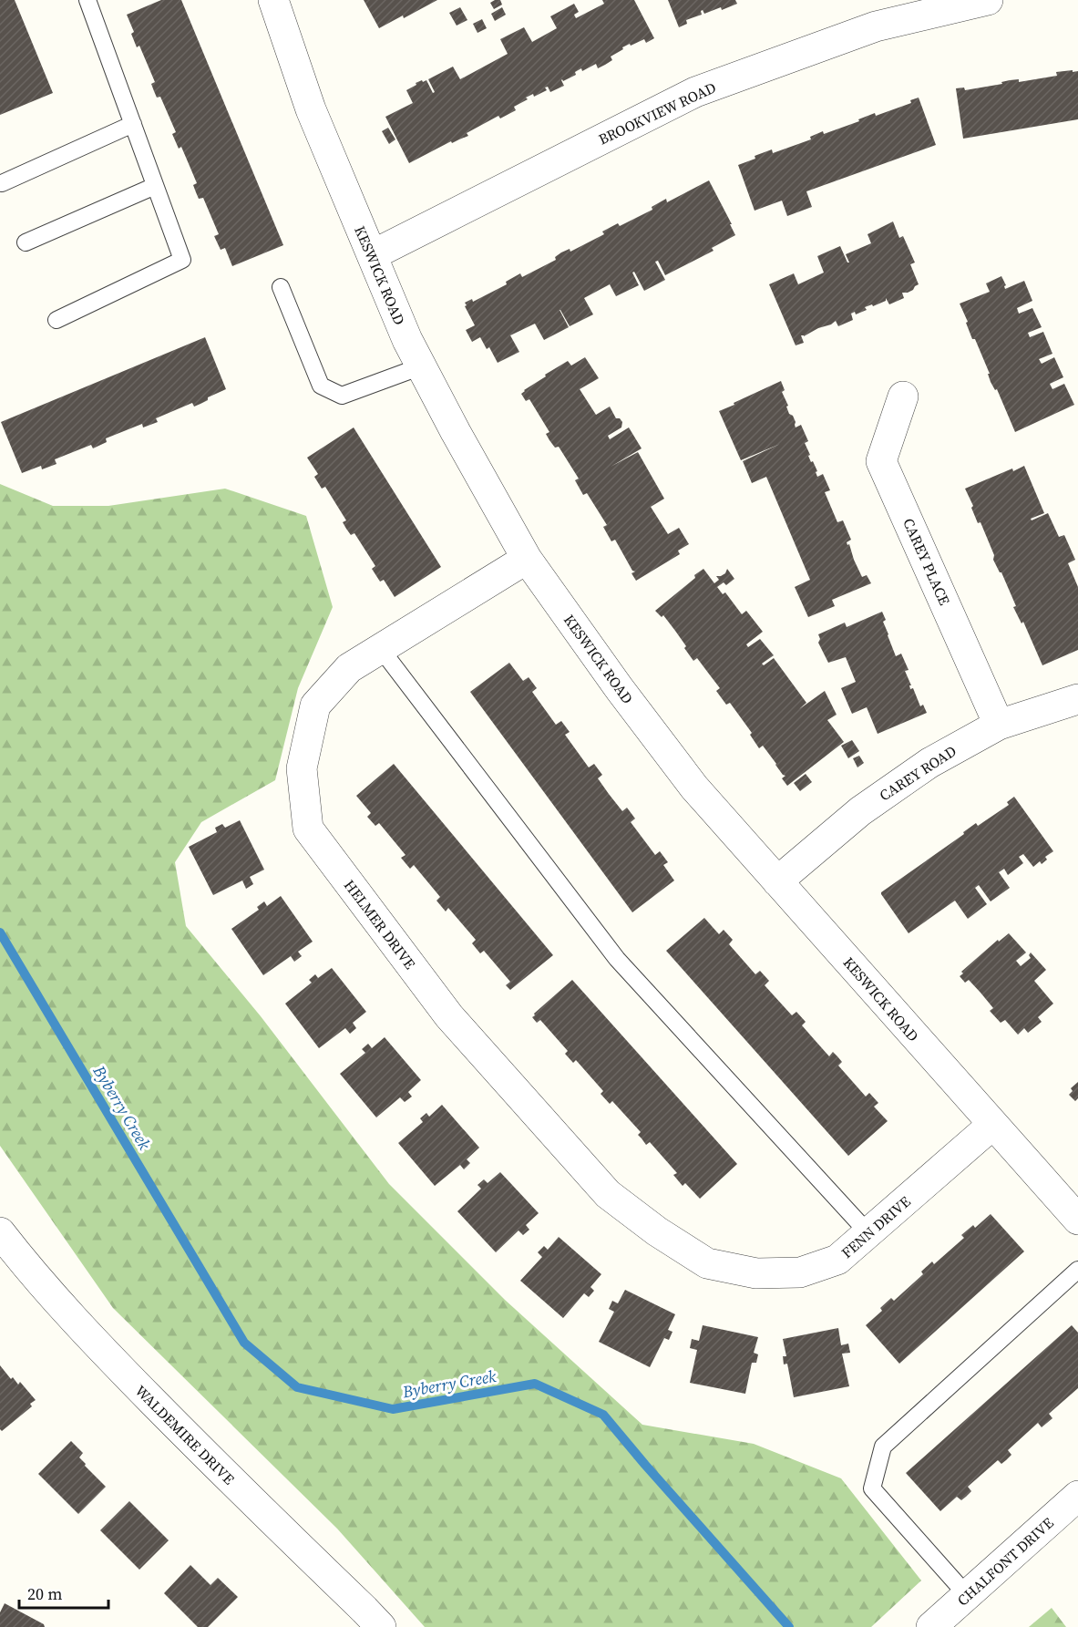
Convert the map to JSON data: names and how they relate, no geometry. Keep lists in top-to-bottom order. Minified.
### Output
{"streets":{"street":["BROOKVIEW ROAD","KESWICK ROAD","CAREY PLACE","CAREY ROAD","HELMER DRIVE","FENN DRIVE","WALDEMIRE DRIVE","CHALFONT DRIVE"]},"crossings":[["BROOKVIEW ROAD","KESWICK ROAD"],["KESWICK ROAD","CAREY ROAD"],["KESWICK ROAD","HELMER DRIVE"],["KESWICK ROAD","FENN DRIVE"],["CAREY PLACE","CAREY ROAD"],["HELMER DRIVE","FENN DRIVE"]],"water":["Byberry Creek"],"scale_bar":"20 m"}
